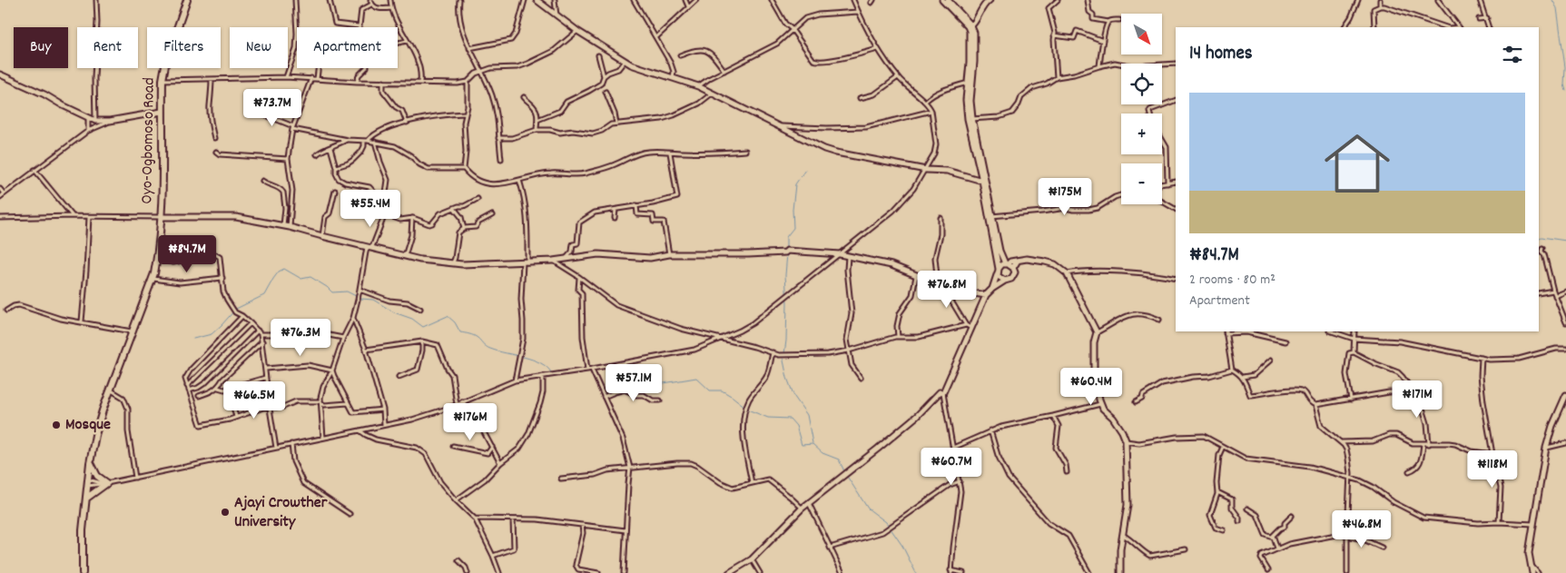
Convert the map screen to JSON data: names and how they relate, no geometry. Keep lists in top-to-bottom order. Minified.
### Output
{"streets":{"highway":["Oyo-Ogbomoso Road"]},"places":["Mosque","Ajayi Crowther University"],"north":"bottom right","page":{"map_buttons":["+","−"],"chip":["Buy","Rent","Filters","New","Apartment"],"heading":"14 homes","list":[{"name":"₦84.7M","note":"2 rooms · 80 m² · Apartment"}],"price":["₦73.7M","₦175M","₦55.4M","₦84.7M","₦76.8M","₦76.3M","₦57.1M","₦60.4M","₦171M","₦66.5M","₦176M","₦60.7M","₦118M","₦46.8M"]}}
